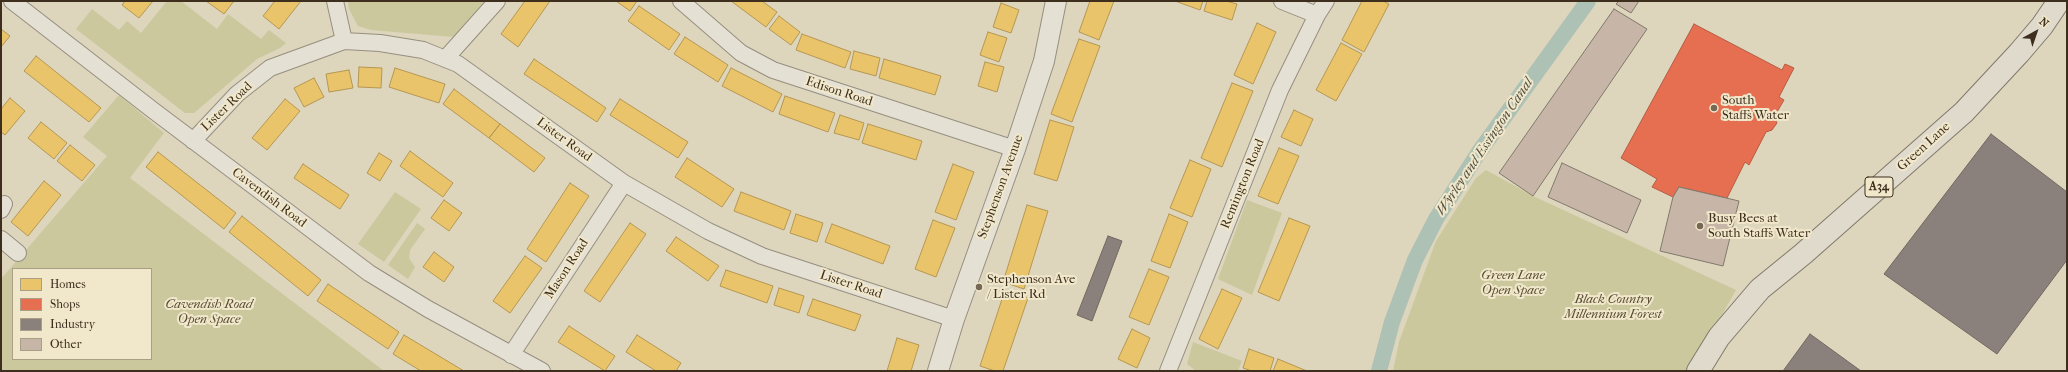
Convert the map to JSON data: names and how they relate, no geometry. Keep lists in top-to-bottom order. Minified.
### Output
{"streets":{"highway":["Green Lane","A34"],"street":["Edison Road","Lister Road","Remington Road","Stephenson Avenue","Cavendish Road","Mason Road"]},"crossings":[["Edison Road","Stephenson Avenue"],["Lister Road","Stephenson Avenue"],["Lister Road","Cavendish Road"],["Lister Road","Mason Road"],["Cavendish Road","Mason Road"]],"water":["Wyrley and Essington Canal"],"parks":["Green Lane Open Space","Black Country Millennium Forest","Cavendish Road Open Space"],"places":["South Staffs Water","Busy Bees at South Staffs Water","Stephenson Ave / Lister Rd"],"legend":["Homes","Shops","Industry","Other"],"north":"top right"}
